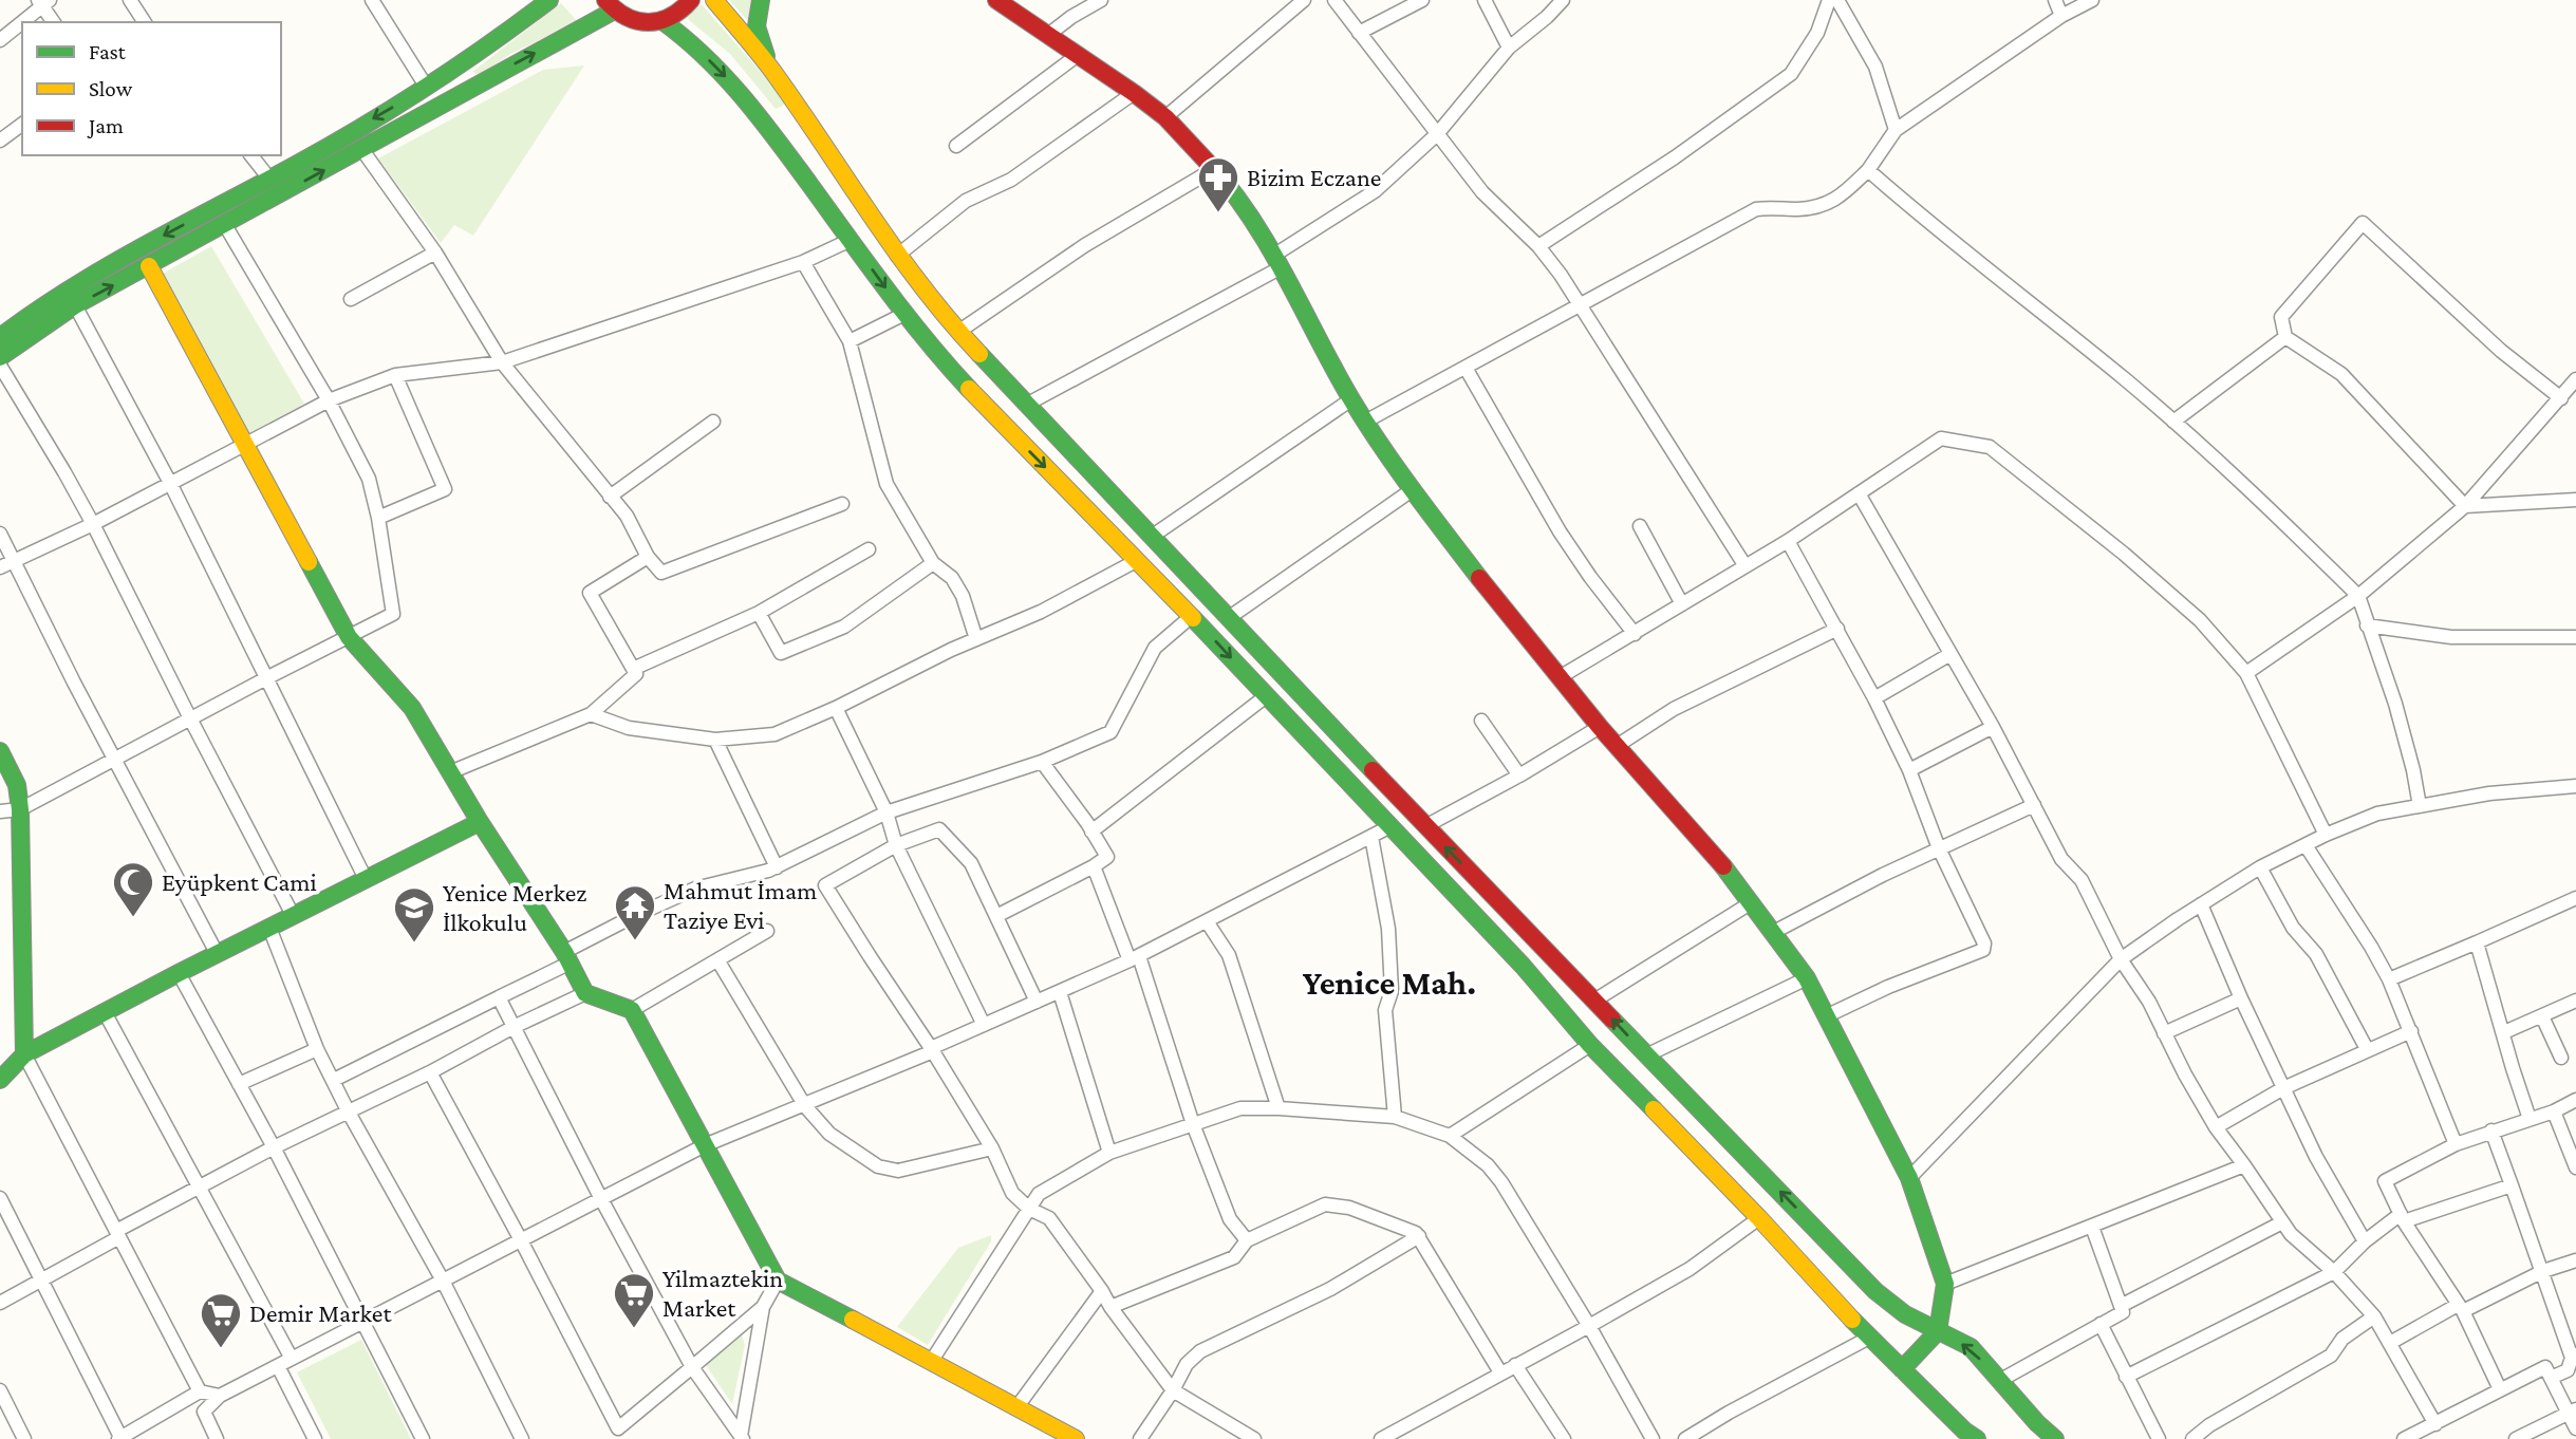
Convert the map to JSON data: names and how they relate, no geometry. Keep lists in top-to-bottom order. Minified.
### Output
{"districts":["Yenice Mah."],"places":{"pharmacy":["Bizim Eczane"],"mosque":["Eyüpkent Cami"],"temple":["Mahmut İmam Taziye Evi"],"school or university":["Yenice Merkez İlkokulu"],"supermarket":["Yilmaztekin Market","Demir Market"]},"legend":["Fast","Slow","Jam"]}
